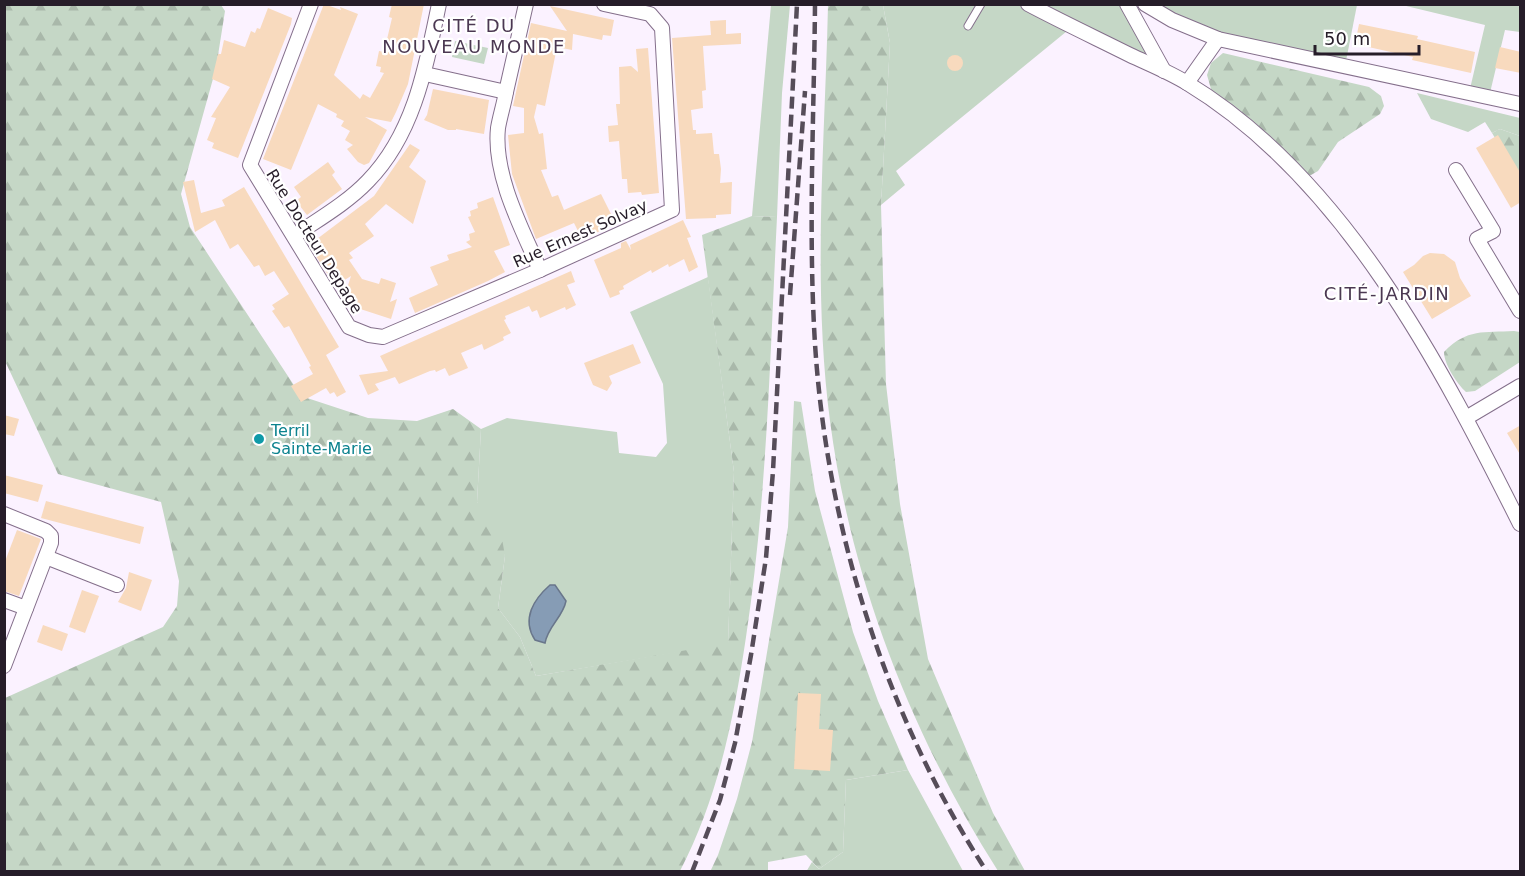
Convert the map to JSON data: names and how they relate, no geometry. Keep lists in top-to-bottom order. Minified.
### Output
{"streets":{"street":["Rue Ernest Solvay","Rue Docteur Depage"]},"crossings":[["Rue Ernest Solvay","Rue Docteur Depage"]],"districts":["CITÉ DU NOUVEAU MONDE","CITÉ-JARDIN"],"places":["Terril Sainte-Marie"],"scale_bar":"50 m"}
